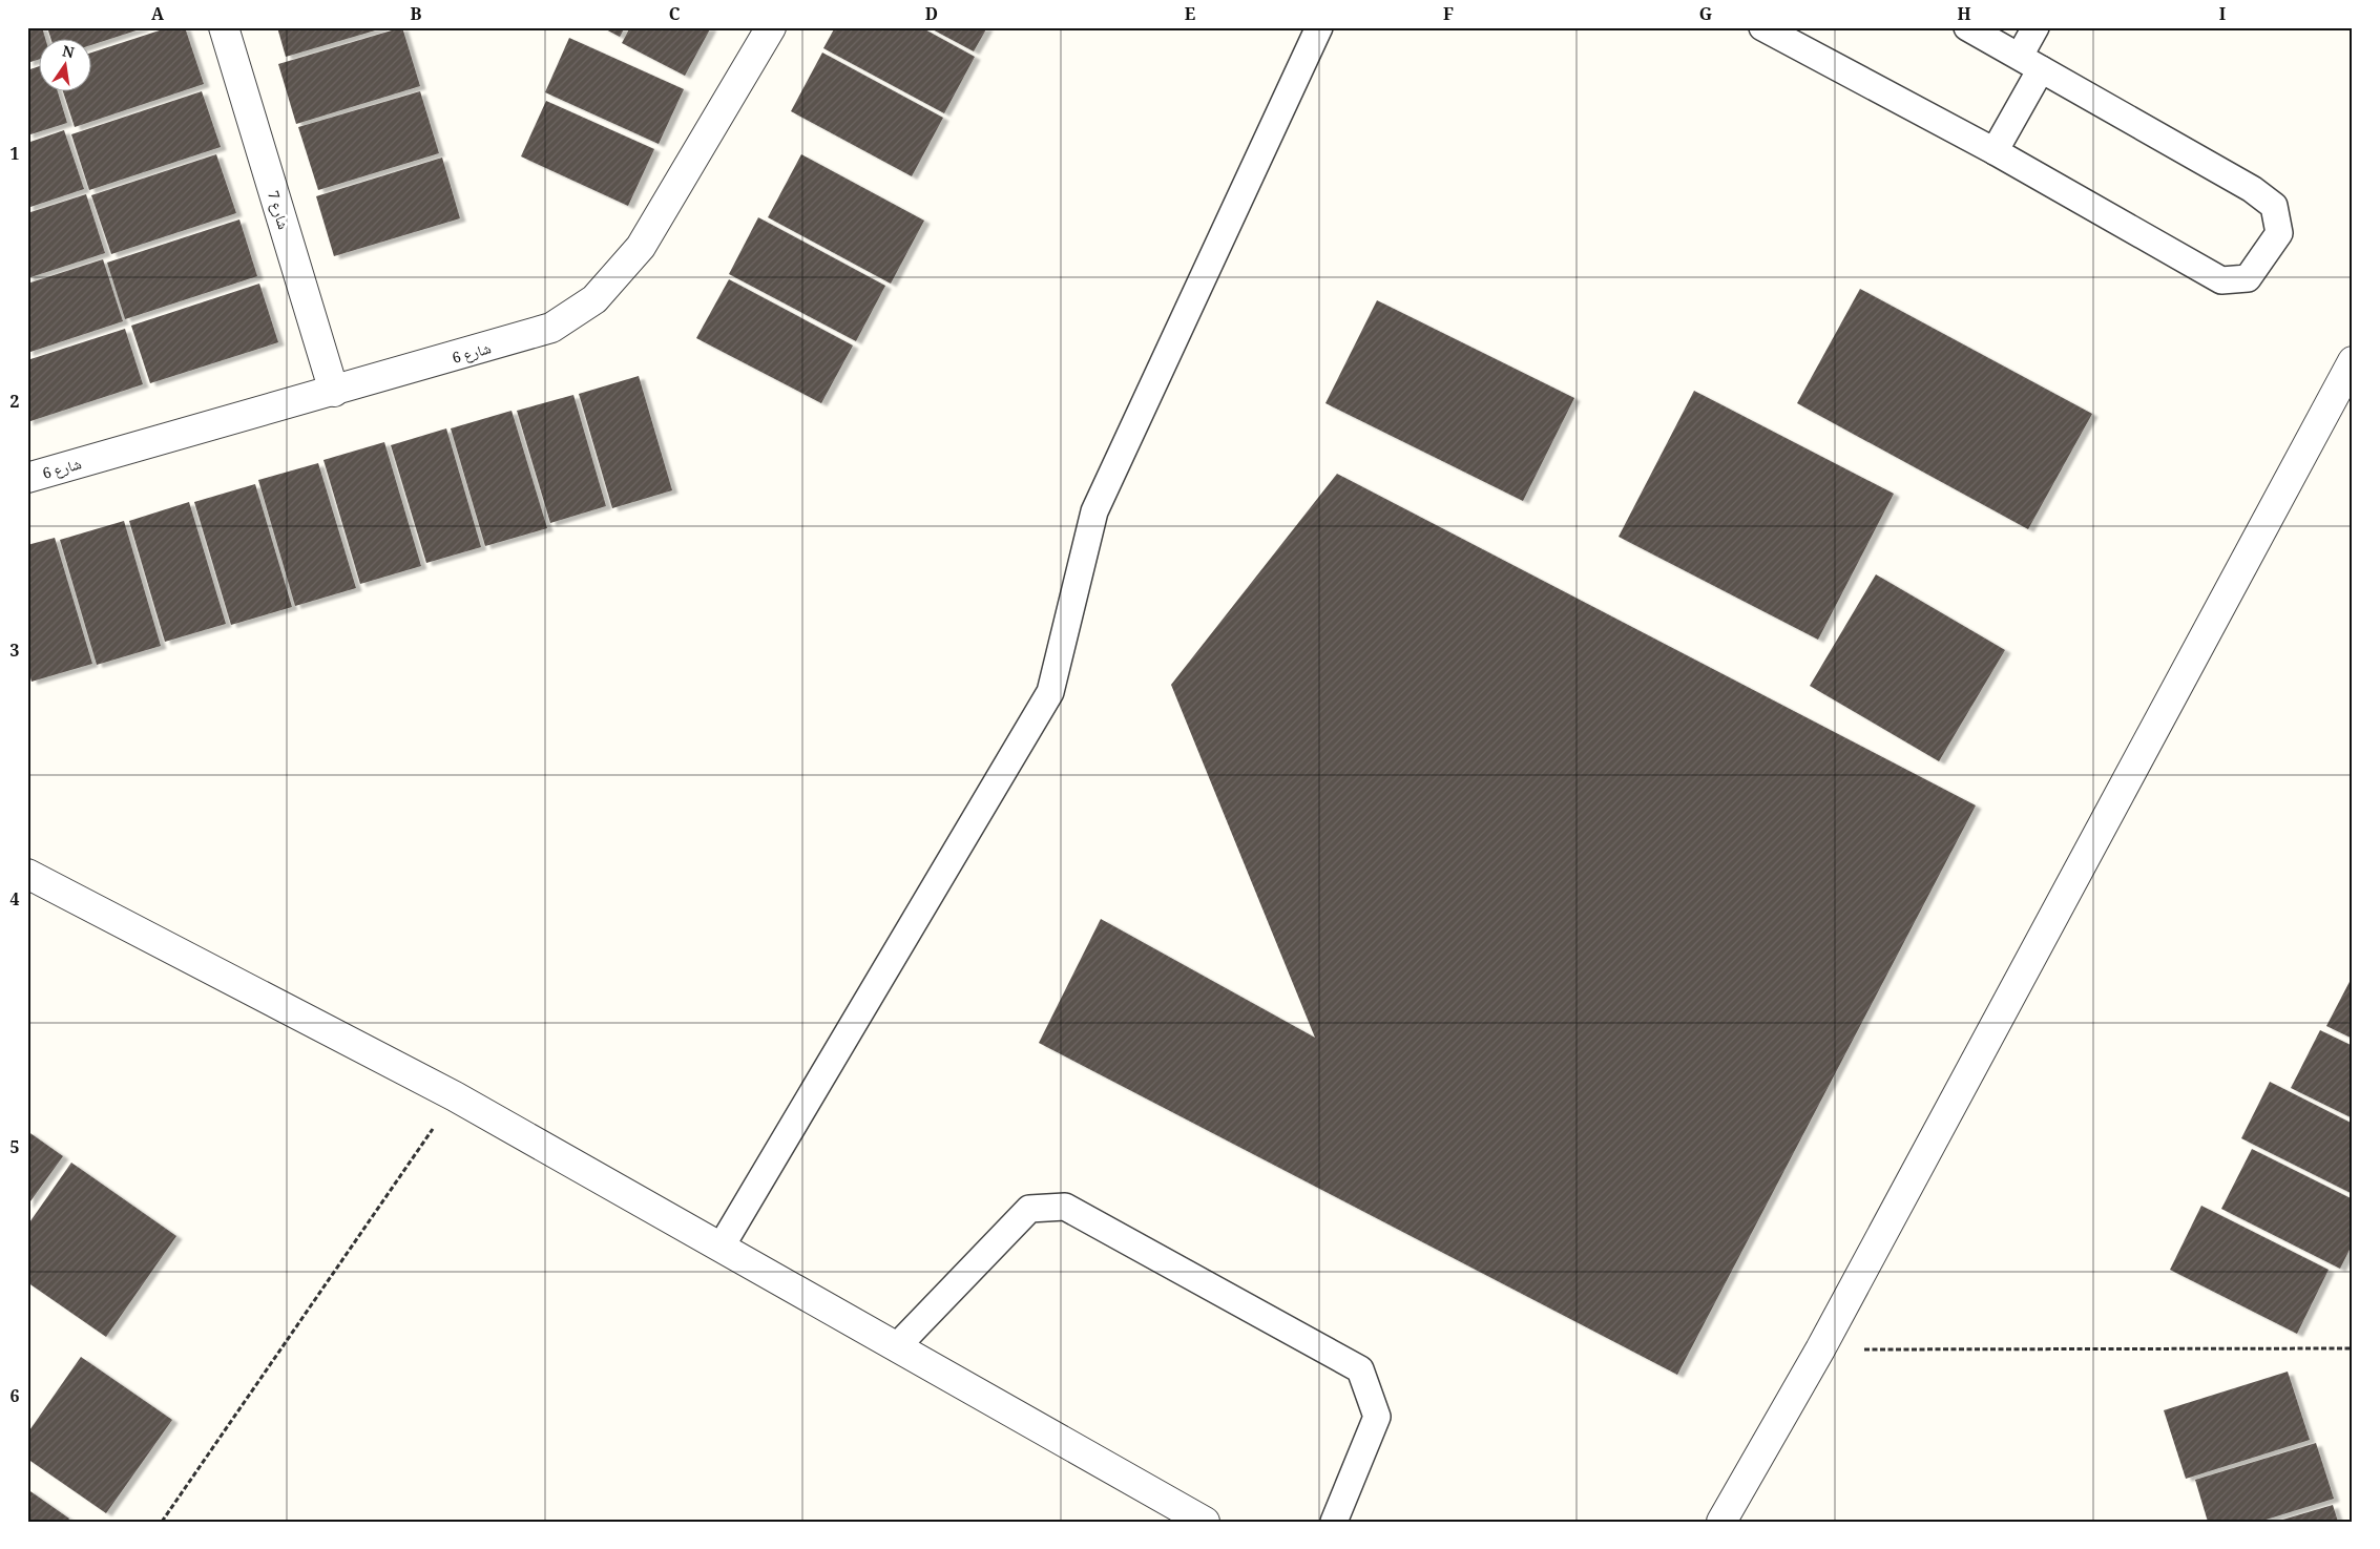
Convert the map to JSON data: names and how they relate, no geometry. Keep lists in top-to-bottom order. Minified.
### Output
{"streets":{"street":["شارع 7","شارع 6"]},"crossings":[["شارع 7","شارع 6"]],"north":"top","grid":{"columns":["A","B","C","D","E","F","G","H","I"],"rows":["1","2","3","4","5","6"]}}
